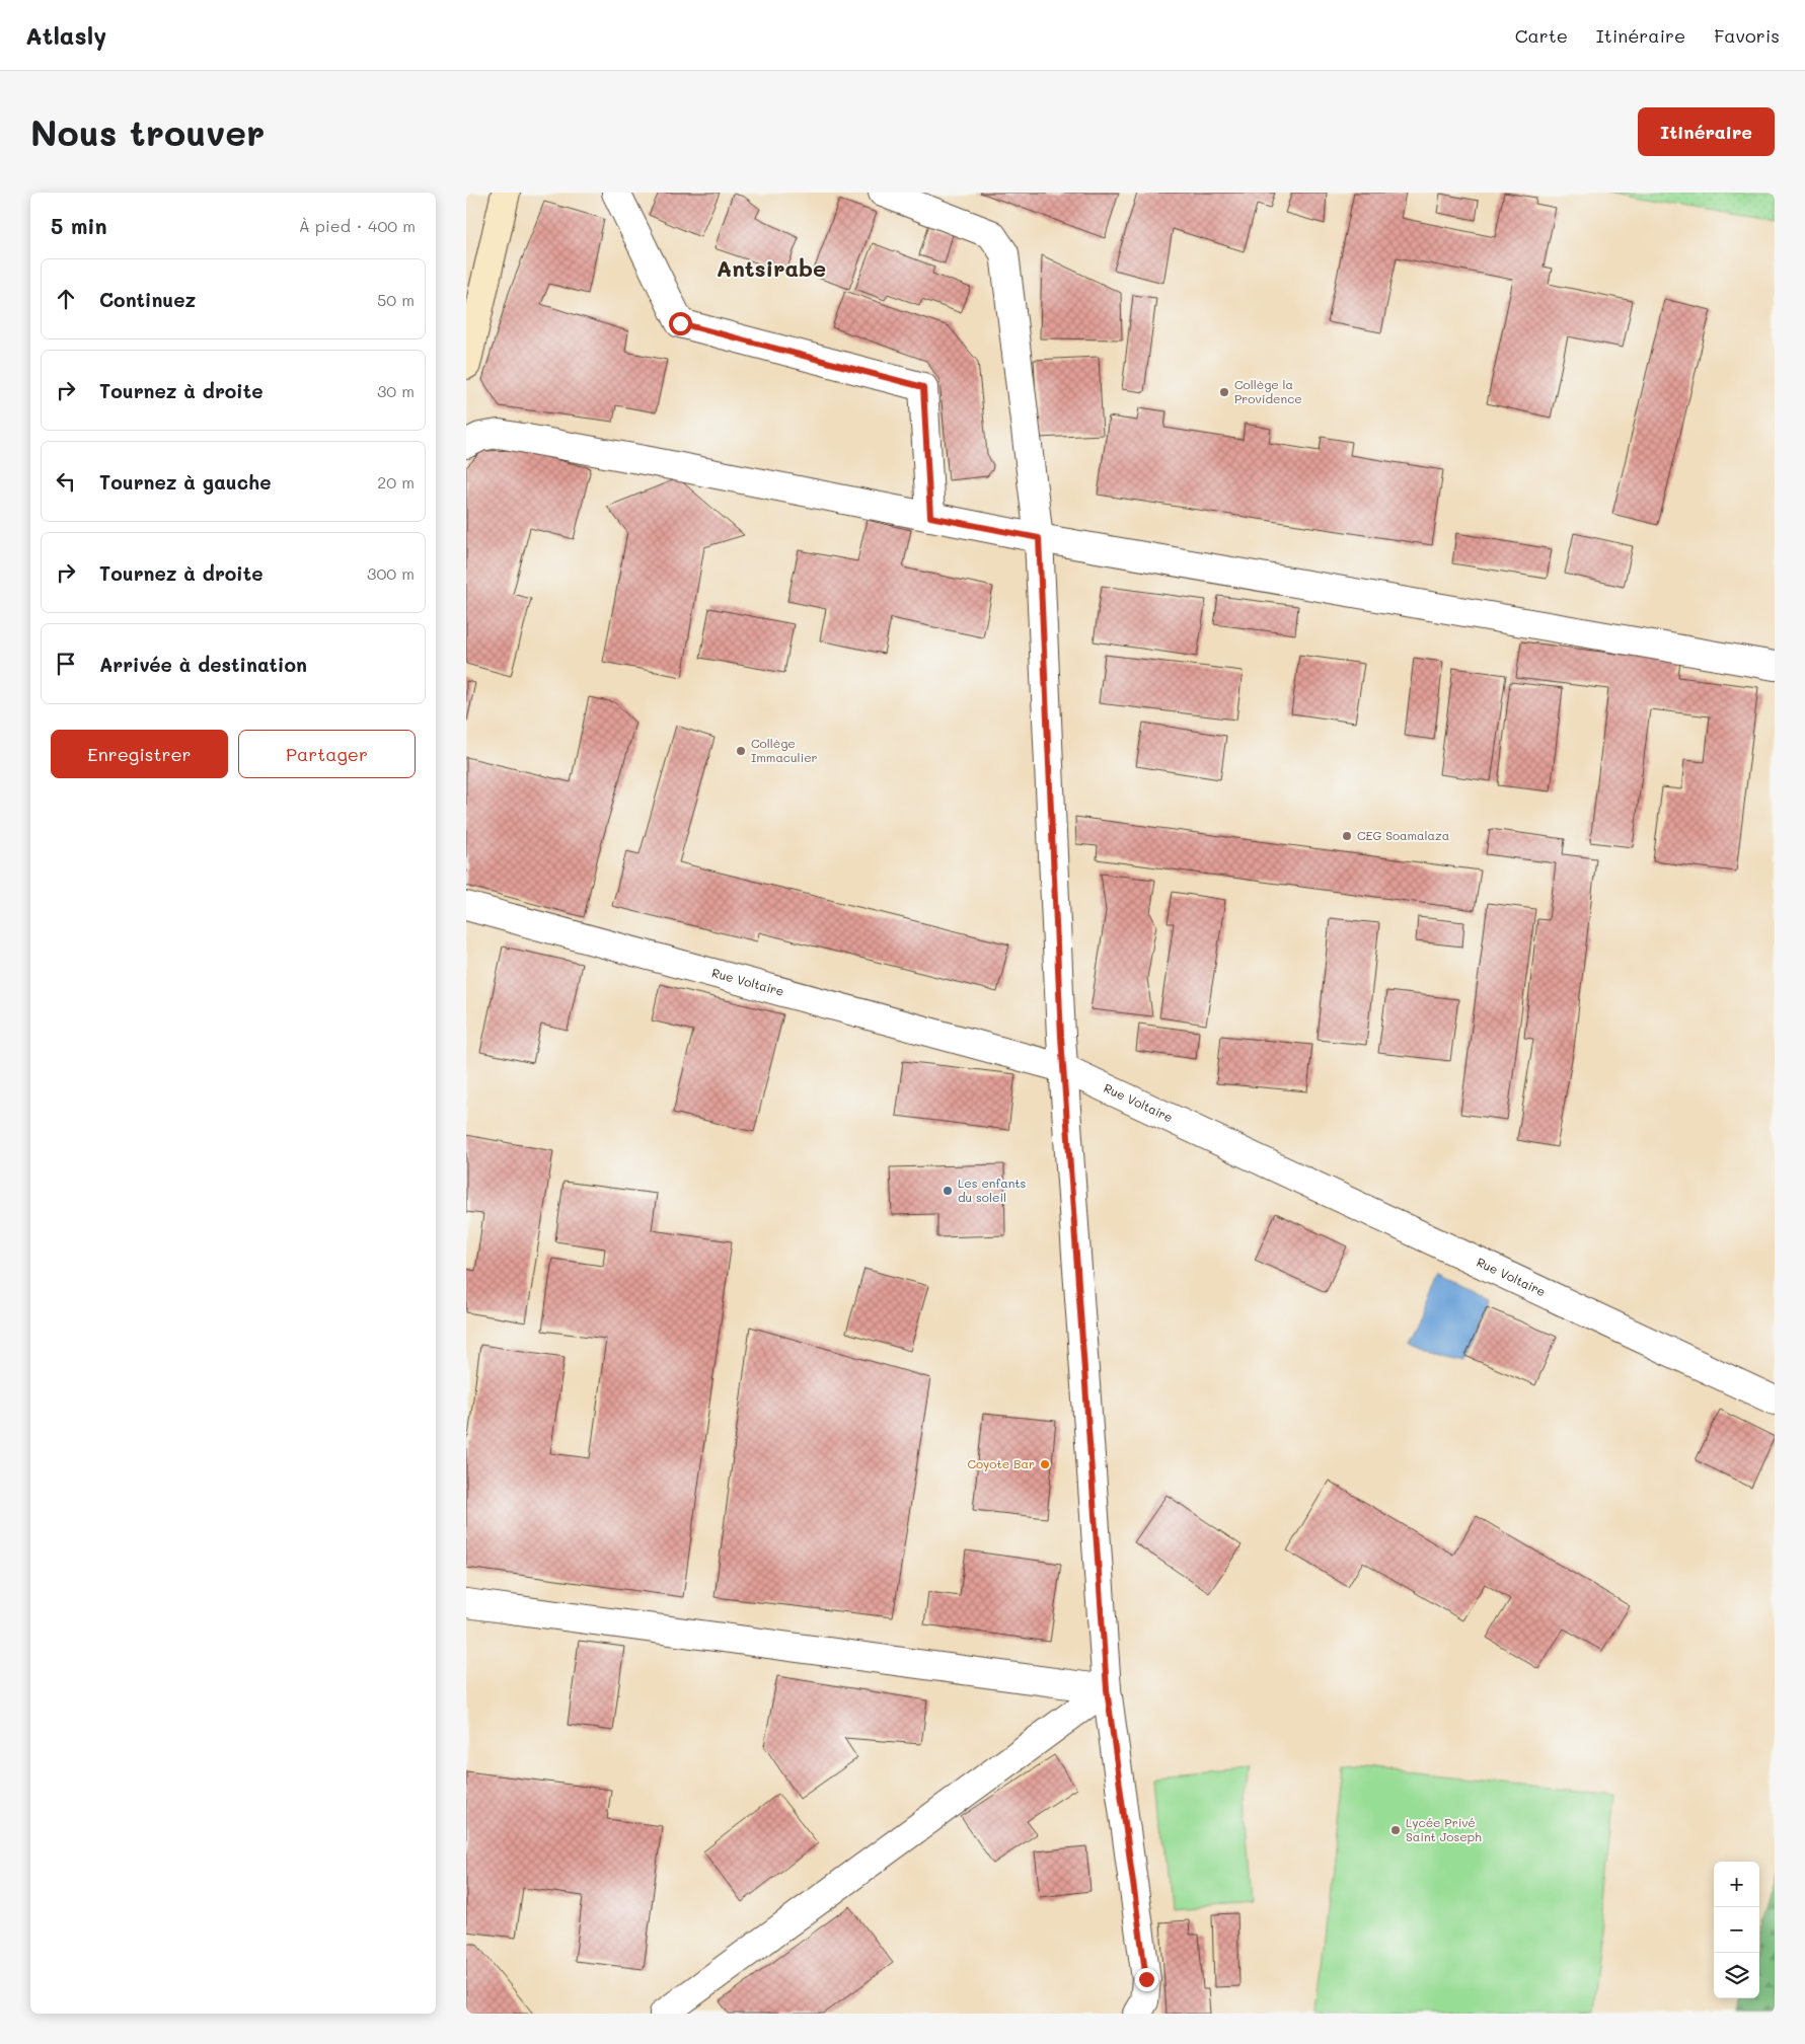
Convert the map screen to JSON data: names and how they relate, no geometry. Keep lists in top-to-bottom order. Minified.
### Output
{"streets":{"street":["Rue Voltaire"]},"districts":["Antsirabe"],"places":["Collège la Providence","Collège Immaculier","CEG Soamalaza","Les enfants du soleil","Coyote Bar","Lycée Privé Saint Joseph"],"page":{"header":"Atlasly","nav":["Carte","Itinéraire","Favoris"],"buttons":["Itinéraire",["Enregistrer","Partager"]],"title":"Nous trouver","heading":["5 min","À pied · 400 m"],"list":[["Continuez","50 m"],["Tournez à droite","30 m"],["Tournez à gauche","20 m"],["Tournez à droite","300 m"],"Arrivée à destination"],"map_buttons":["+","−"]}}
